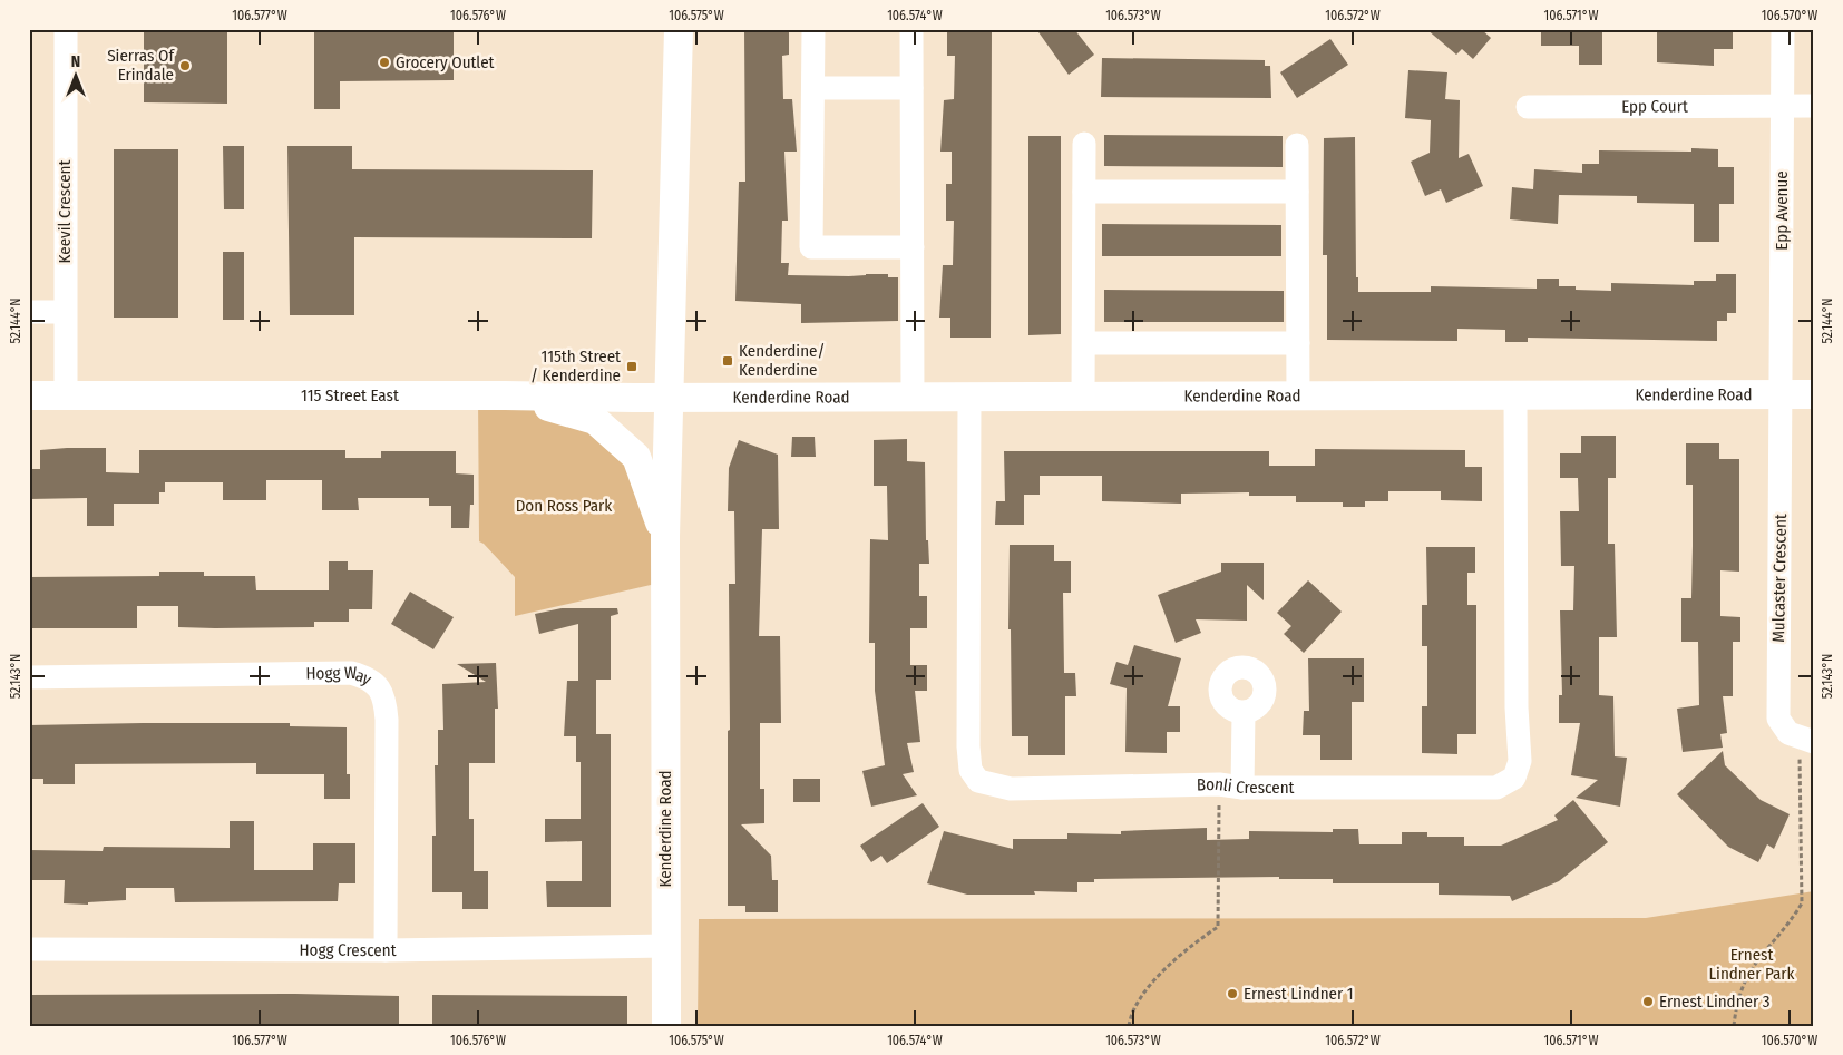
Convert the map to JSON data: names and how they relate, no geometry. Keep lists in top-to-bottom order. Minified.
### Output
{"streets":{"street":["Epp Court","Epp Avenue","Keevil Crescent","Kenderdine Road","115 Street East","Mulcaster Crescent","Hogg Way","Bonli Crescent","Hogg Crescent"]},"crossings":[["Epp Court","Epp Avenue"],["Epp Avenue","Kenderdine Road"],["Epp Avenue","Mulcaster Crescent"],["Keevil Crescent","115 Street East"],["Kenderdine Road","115 Street East"],["Kenderdine Road","Mulcaster Crescent"],["Kenderdine Road","Bonli Crescent"],["Kenderdine Road","Hogg Crescent"],["Hogg Way","Hogg Crescent"]],"parks":["Don Ross Park","Ernest Lindner Park"],"places":{"other":["Grocery Outlet","Sierras Of Erindale","Ernest Lindner 1","Ernest Lindner 3"],"transit":["Kenderdine/ Kenderdine","115th Street / Kenderdine"]},"north":"top","coordinates":["106.577°W","106.576°W","106.575°W","106.574°W","106.573°W","106.572°W","106.571°W","106.570°W","52.144°N","52.143°N"]}
